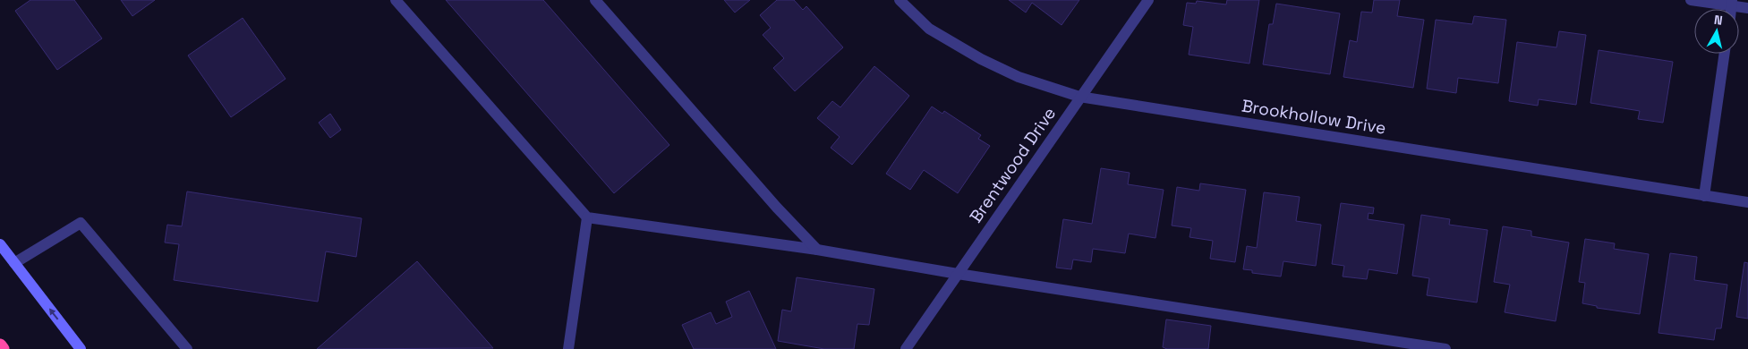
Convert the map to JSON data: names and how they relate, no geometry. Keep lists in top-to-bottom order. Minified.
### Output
{"streets":{"street":["Brookhollow Drive","Brentwood Drive"]},"crossings":[["Brookhollow Drive","Brentwood Drive"]],"north":"top"}
